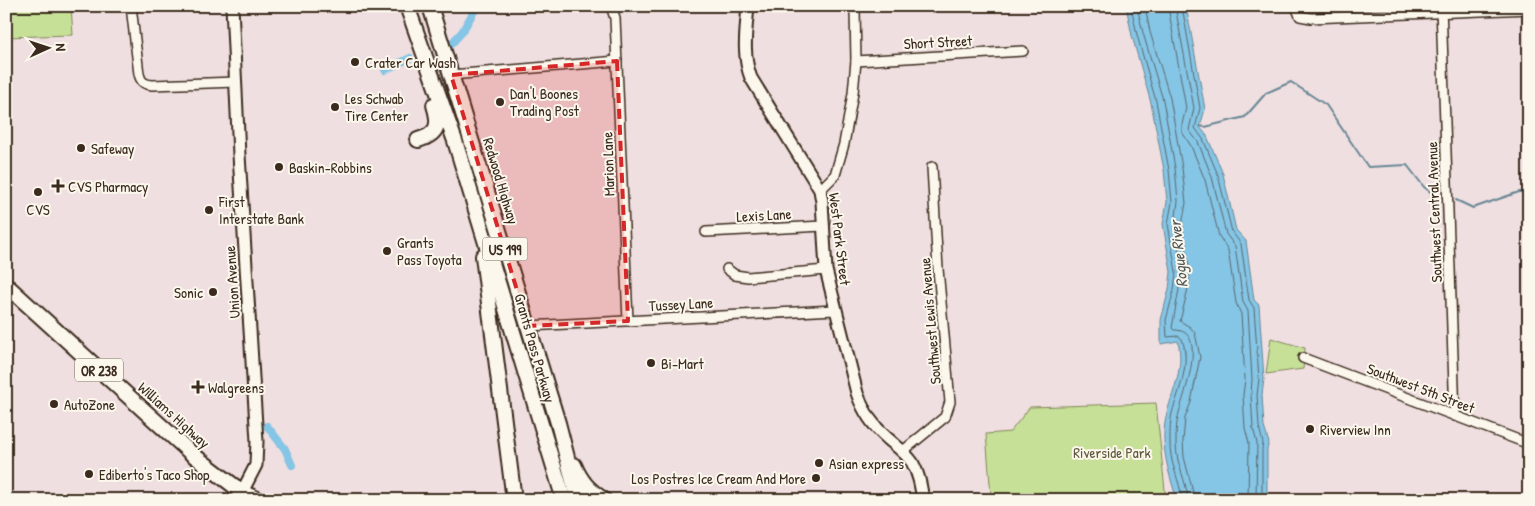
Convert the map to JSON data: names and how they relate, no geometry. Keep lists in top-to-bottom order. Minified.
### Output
{"streets":{"main road":["Redwood Highway","US 199","Grants Pass Parkway","OR 238","Williams Highway"],"street":["Short Street","Marion Lane","Southwest Central Avenue","Lexis Lane","West Park Street","Union Avenue","Tussey Lane","Southwest Lewis Avenue","Southwest 5th Street"]},"crossings":[["Marion Lane","Tussey Lane"],["Redwood Highway","Tussey Lane"],["Redwood Highway","Grants Pass Parkway"],["Southwest Central Avenue","Southwest 5th Street"],["Lexis Lane","West Park Street"],["West Park Street","Tussey Lane"],["West Park Street","Southwest Lewis Avenue"],["US 199","Grants Pass Parkway"],["Union Avenue","Williams Highway"]],"water":["Rogue River"],"parks":["Riverside Park"],"places":{"other":["Crater Car Wash","Dan'l Boones Trading Post","Les Schwab Tire Center","Safeway","Baskin-Robbins","CVS","First Interstate Bank","Grants Pass Toyota","Sonic","Bi-Mart","AutoZone","Riverview Inn","Asian express","Ediberto's Taco Shop","Los Postres Ice Cream And More"],"health":["CVS Pharmacy","Walgreens"]},"north":"right"}
